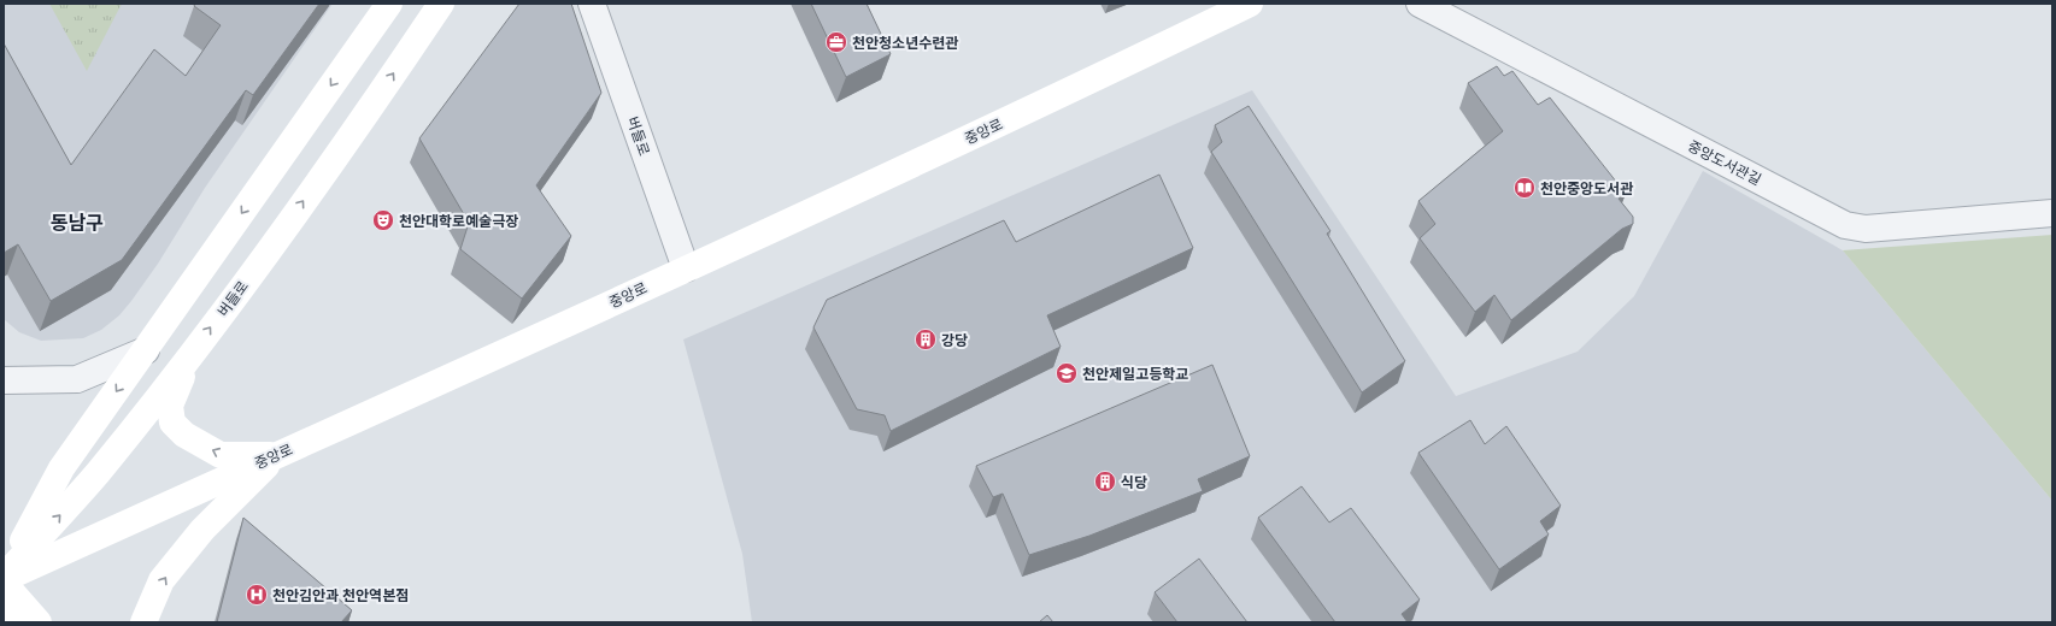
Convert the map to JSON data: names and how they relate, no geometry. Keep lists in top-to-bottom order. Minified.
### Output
{"streets":{"street":["중앙로","버들로","중앙도서관길"]},"crossings":[["중앙로","버들로"]],"districts":["동남구"],"places":{"office":["천안청소년수련관"],"library":["천안중앙도서관"],"theatre":["천안대학로예술극장"],"building":["강당","식당"],"school or university":["천안제일고등학교"],"hospital":["천안김안과 천안역본점"]}}
